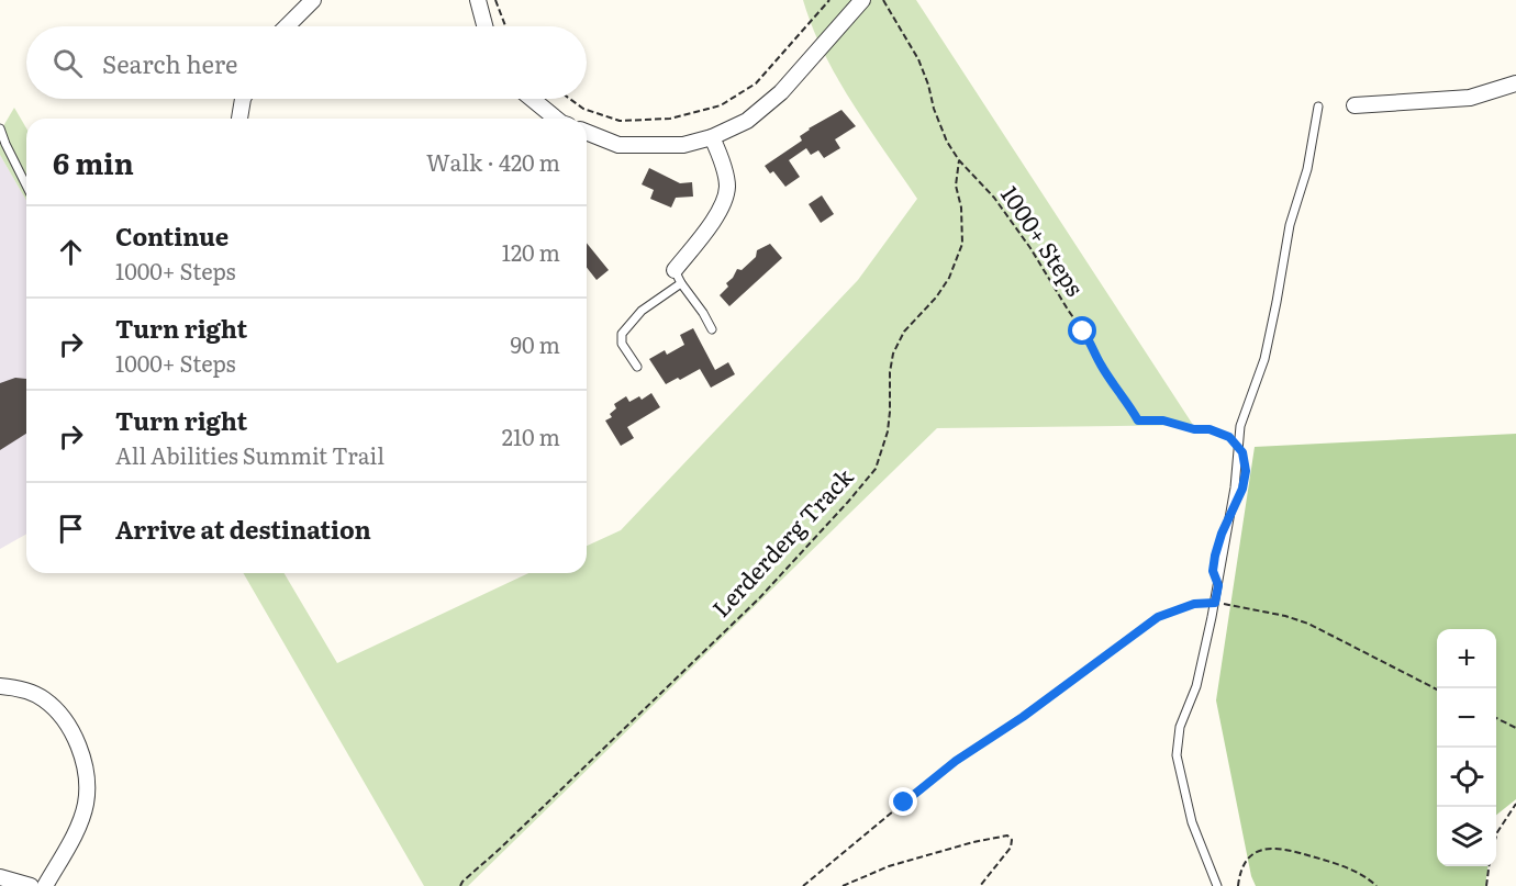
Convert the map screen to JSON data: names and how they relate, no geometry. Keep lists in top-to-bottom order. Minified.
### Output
{"streets":{"path":["1000+ Steps","Lerderderg Track"]},"crossings":[["1000+ Steps","Lerderderg Track"]],"page":{"search":"Search here","heading":["6 min","Walk · 420 m"],"list":[["Continue","1000+ Steps","120 m"],["Turn right","1000+ Steps","90 m"],["Turn right","All Abilities Summit Trail","210 m"],"Arrive at destination"],"map_buttons":["+","−"]}}
